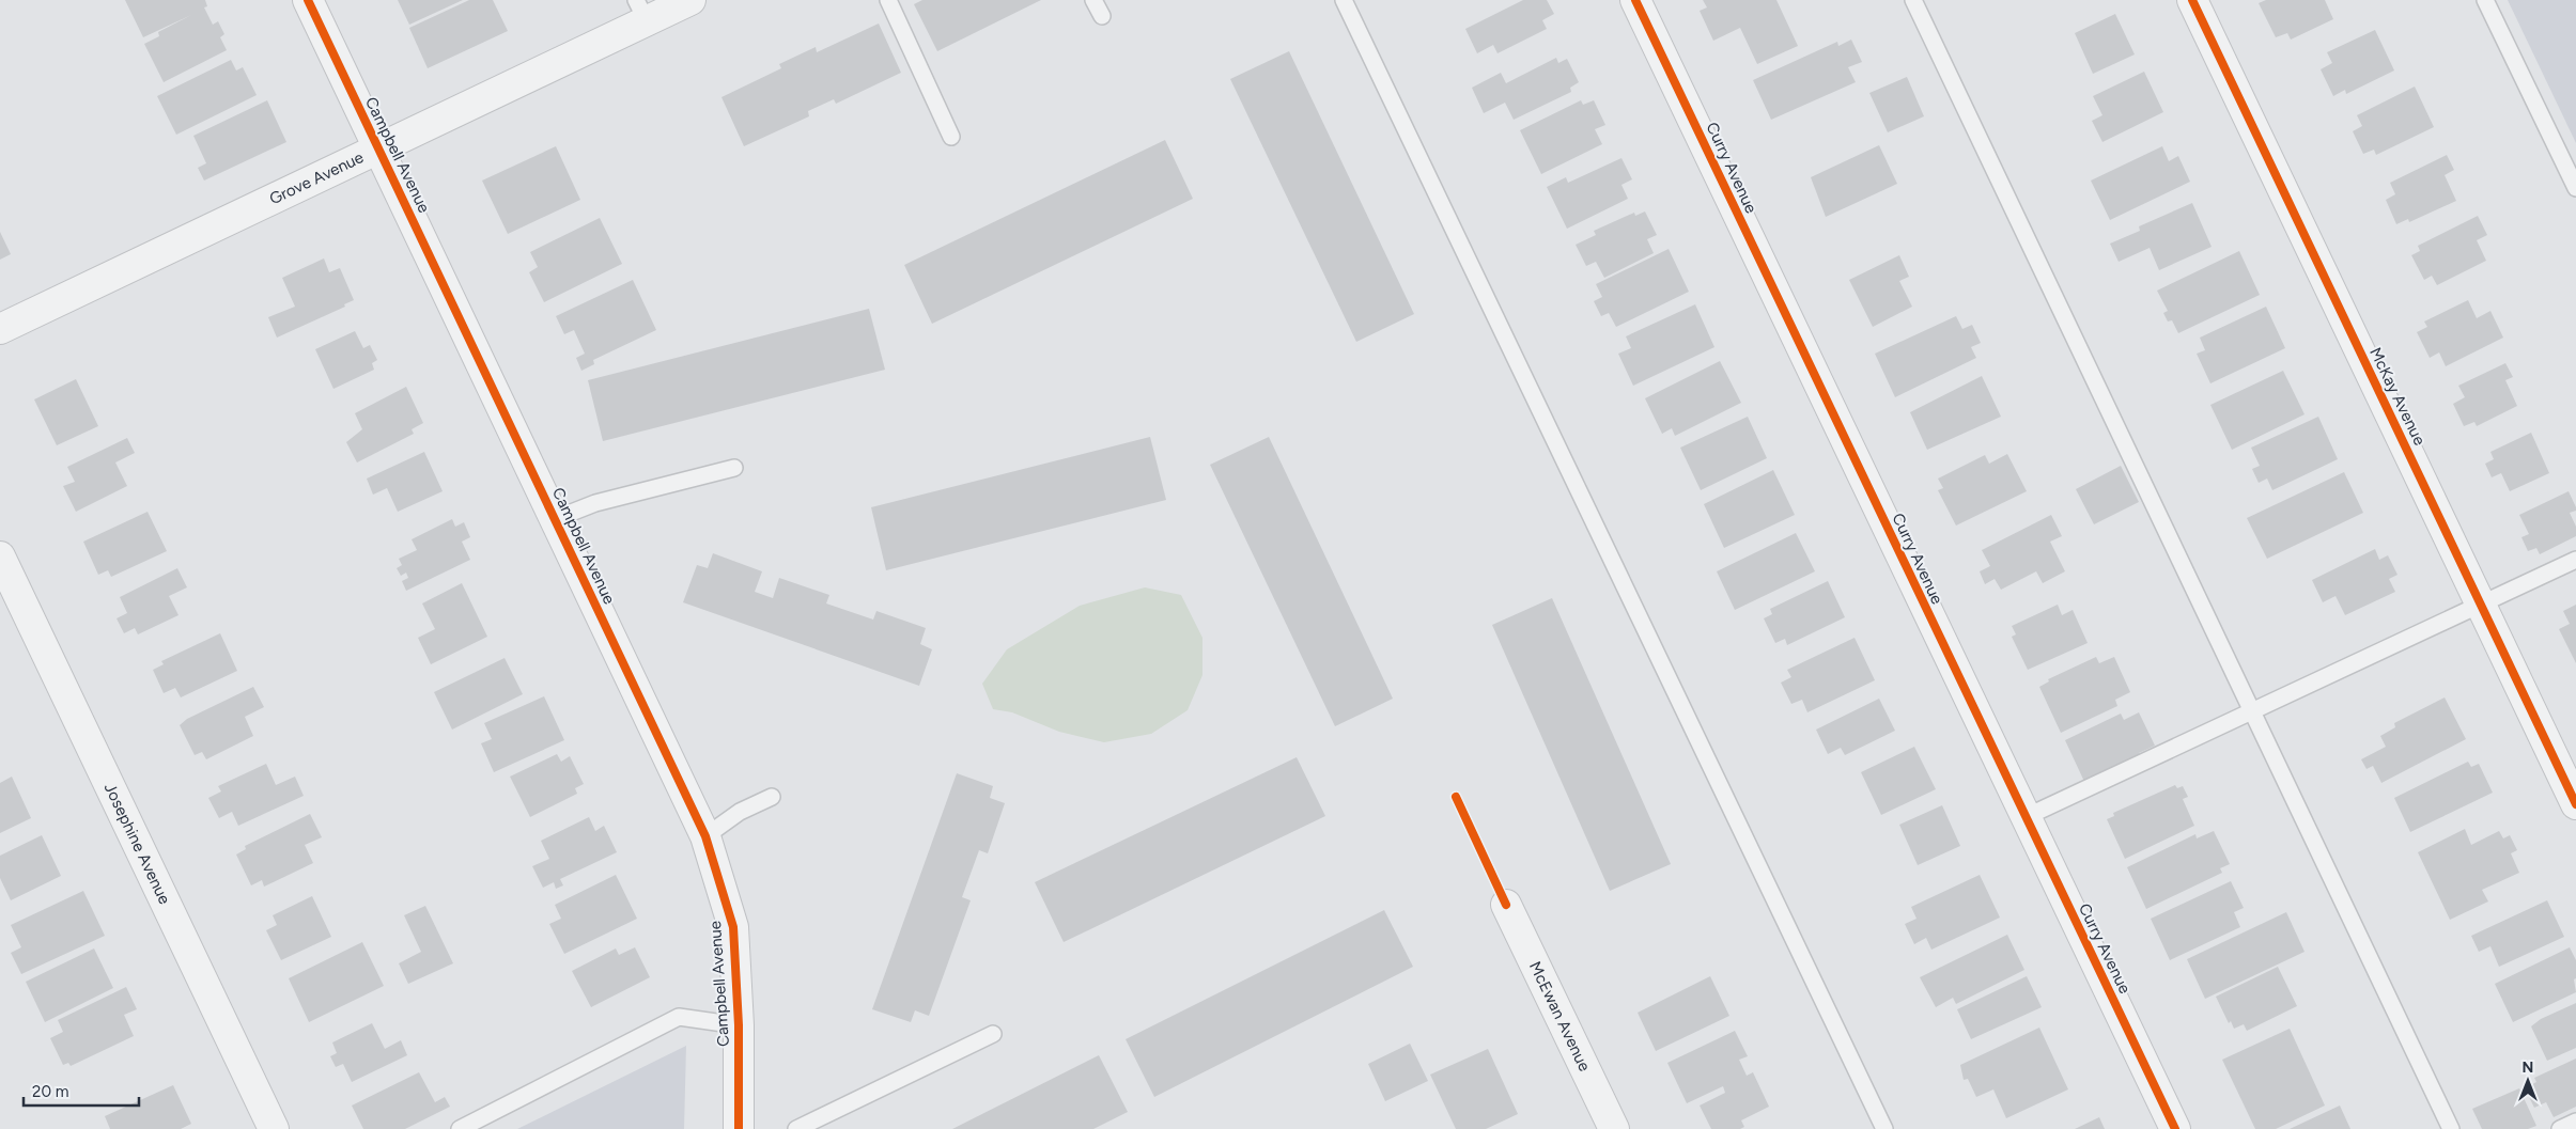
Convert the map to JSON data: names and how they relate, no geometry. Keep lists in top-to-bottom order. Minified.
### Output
{"streets":{"street":["Campbell Avenue","Curry Avenue","Grove Avenue","McKay Avenue","Josephine Avenue","McEwan Avenue"]},"crossings":[["Campbell Avenue","Grove Avenue"]],"scale_bar":"20 m","north":"top"}
